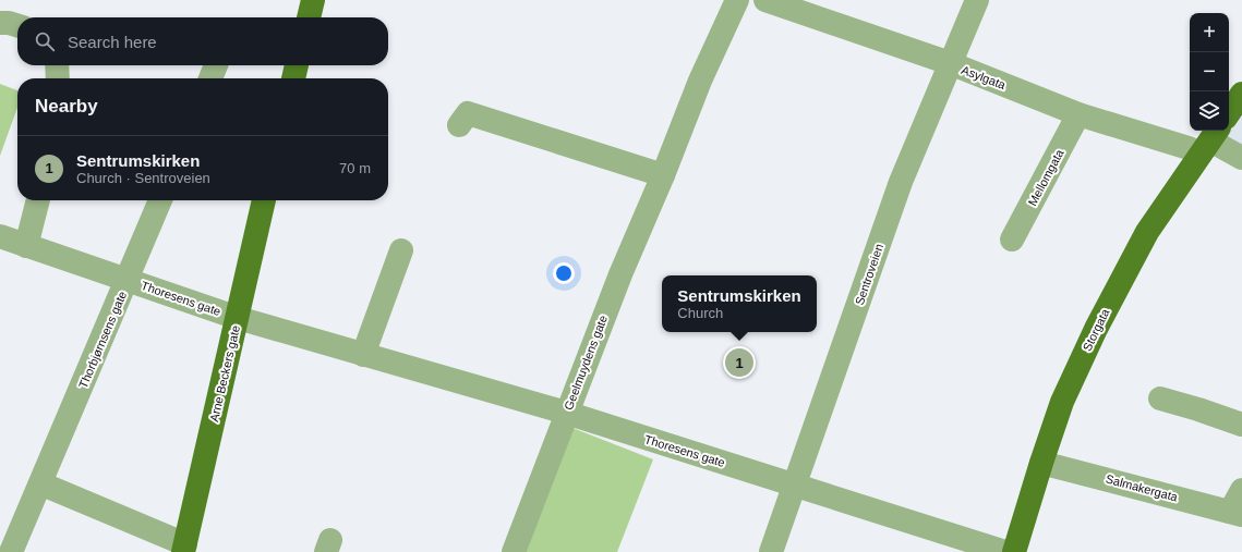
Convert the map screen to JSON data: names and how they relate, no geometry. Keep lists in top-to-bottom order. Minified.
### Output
{"streets":{"main road":["Storgata","Arne Beckers gate"],"street":["Asylgata","Mellomgata","Sentroveien","Thoresens gate","Thorbjørnsens gate","Geelmuydens gate","Salmakergata"]},"crossings":[["Asylgata","Mellomgata"],["Asylgata","Sentroveien"],["Asylgata","Storgata"],["Sentroveien","Thoresens gate"],["Thoresens gate","Thorbjørnsens gate"],["Thoresens gate","Geelmuydens gate"],["Thoresens gate","Arne Beckers gate"],["Storgata","Salmakergata"]],"page":{"map_buttons":["+","−"],"search":"Search here","heading":"Nearby","list":[{"mark":"1","name":"Sentrumskirken","note":"Church · Sentroveien","value":"70 m"}],"popup":["Sentrumskirken","Church"],"pins":"1"}}
